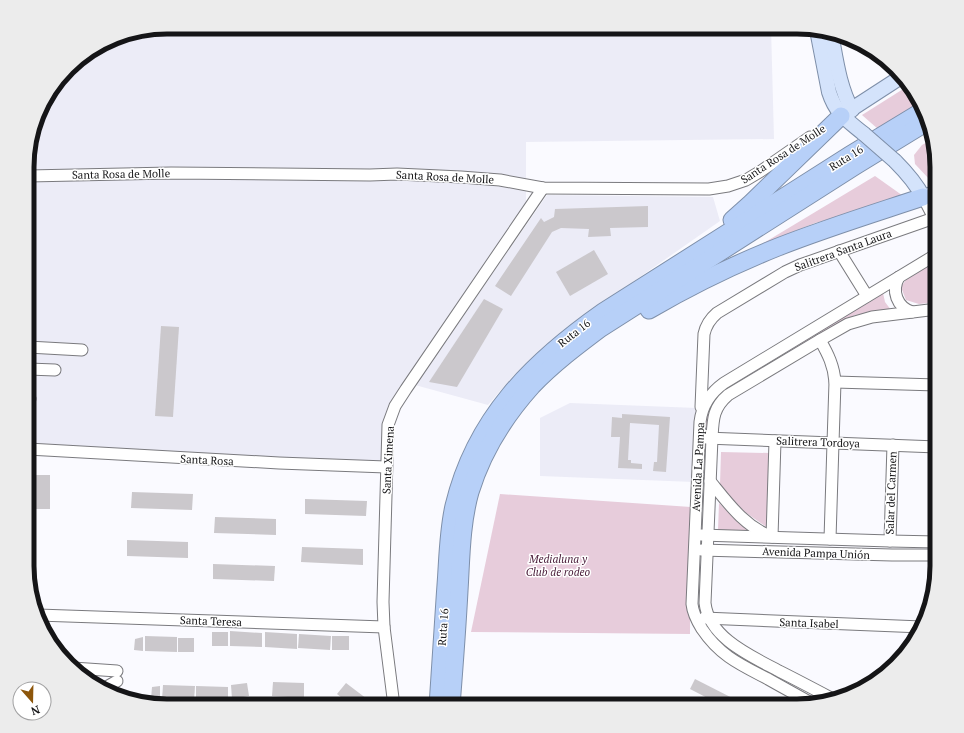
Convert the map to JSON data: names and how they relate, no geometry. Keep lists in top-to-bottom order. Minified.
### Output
{"streets":{"highway":["Ruta 16"],"street":["Santa Rosa de Molle","Salitrera Santa Laura","Salitrera Tordoya","Santa Rosa","Santa Ximena","Avenida La Pampa","Salar del Carmen","Avenida Pampa Unión","Santa Teresa","Santa Isabel"]},"crossings":[["Santa Rosa de Molle","Santa Ximena"],["Salitrera Santa Laura","Avenida La Pampa"],["Salitrera Tordoya","Avenida La Pampa"],["Salitrera Tordoya","Salar del Carmen"],["Santa Rosa","Santa Ximena"],["Santa Ximena","Santa Teresa"],["Avenida La Pampa","Avenida Pampa Unión"],["Avenida La Pampa","Santa Isabel"],["Salar del Carmen","Avenida Pampa Unión"]],"parks":["Medialuna y Club de rodeo"],"north":"bottom"}
